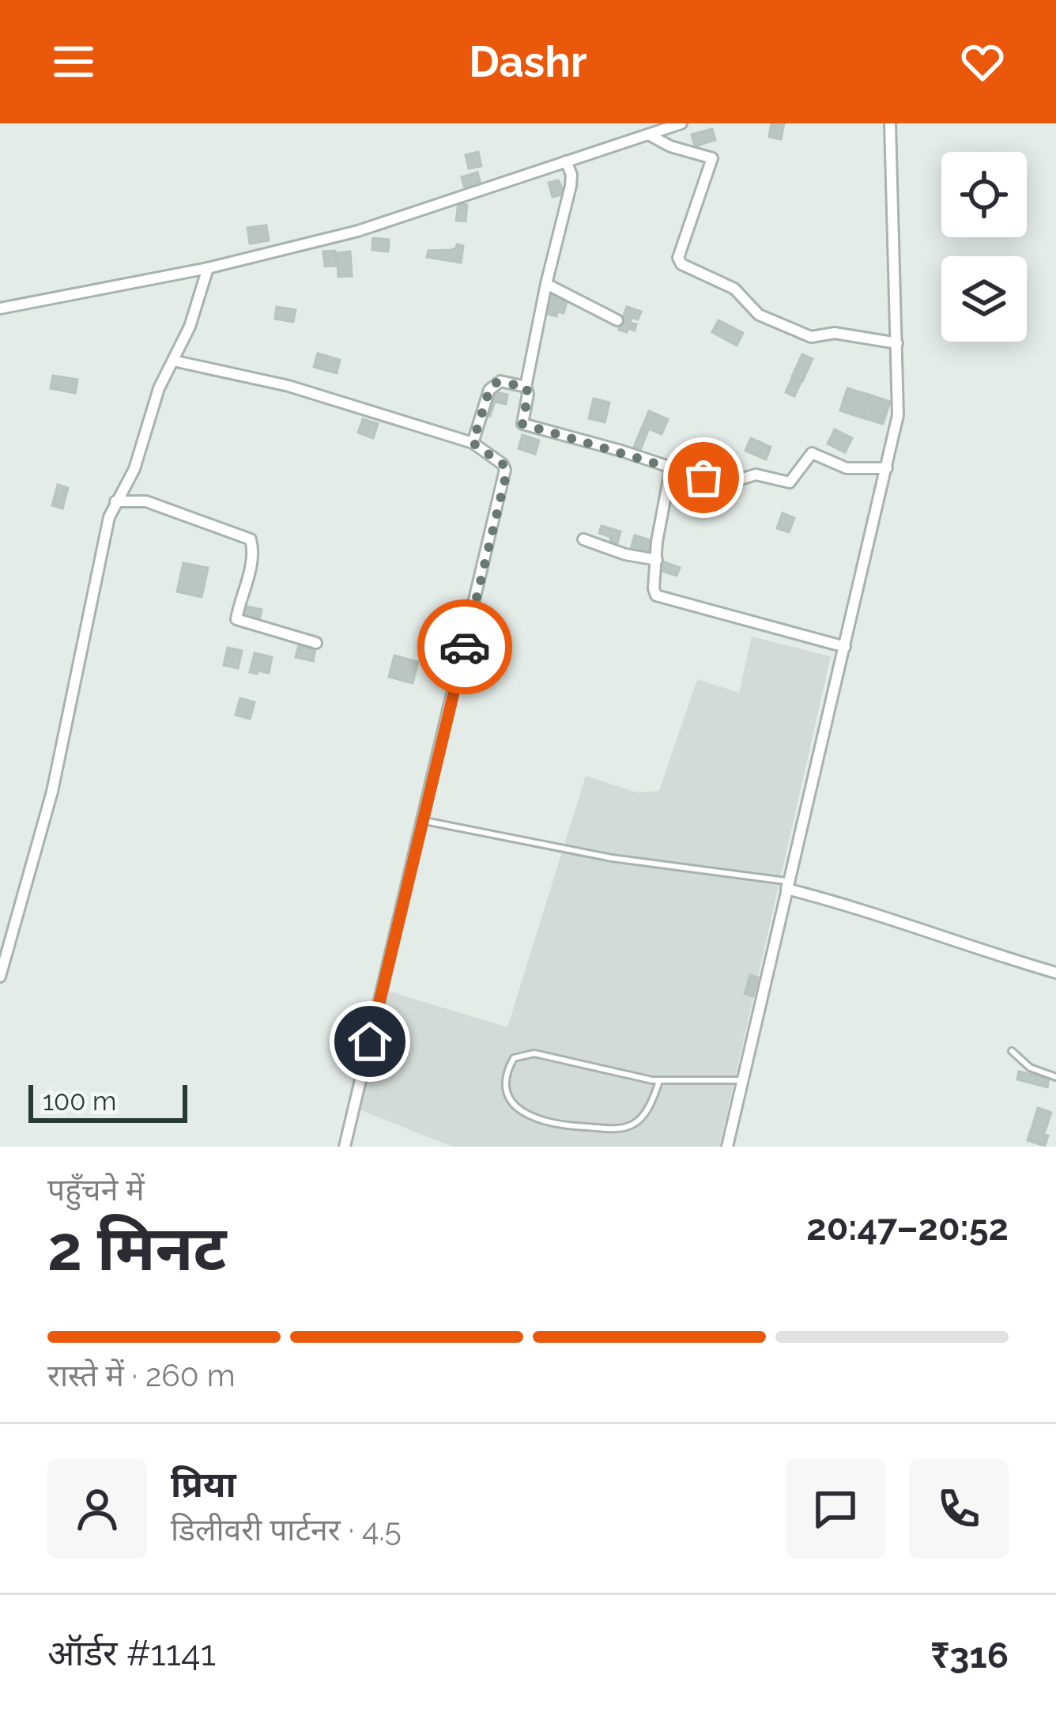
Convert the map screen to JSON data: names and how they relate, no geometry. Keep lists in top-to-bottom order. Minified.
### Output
{"scale_bar":"100 m","page":{"header":"Dashr","scale":"100 m","heading":["2 मिनट","पहुँचने में","20:47–20:52"],"panel":["प्रिया","डिलीवरी पार्टनर · 4.5","ऑर्डर #1141","₹316"],"bar":"रास्ते में · 260 m"}}
